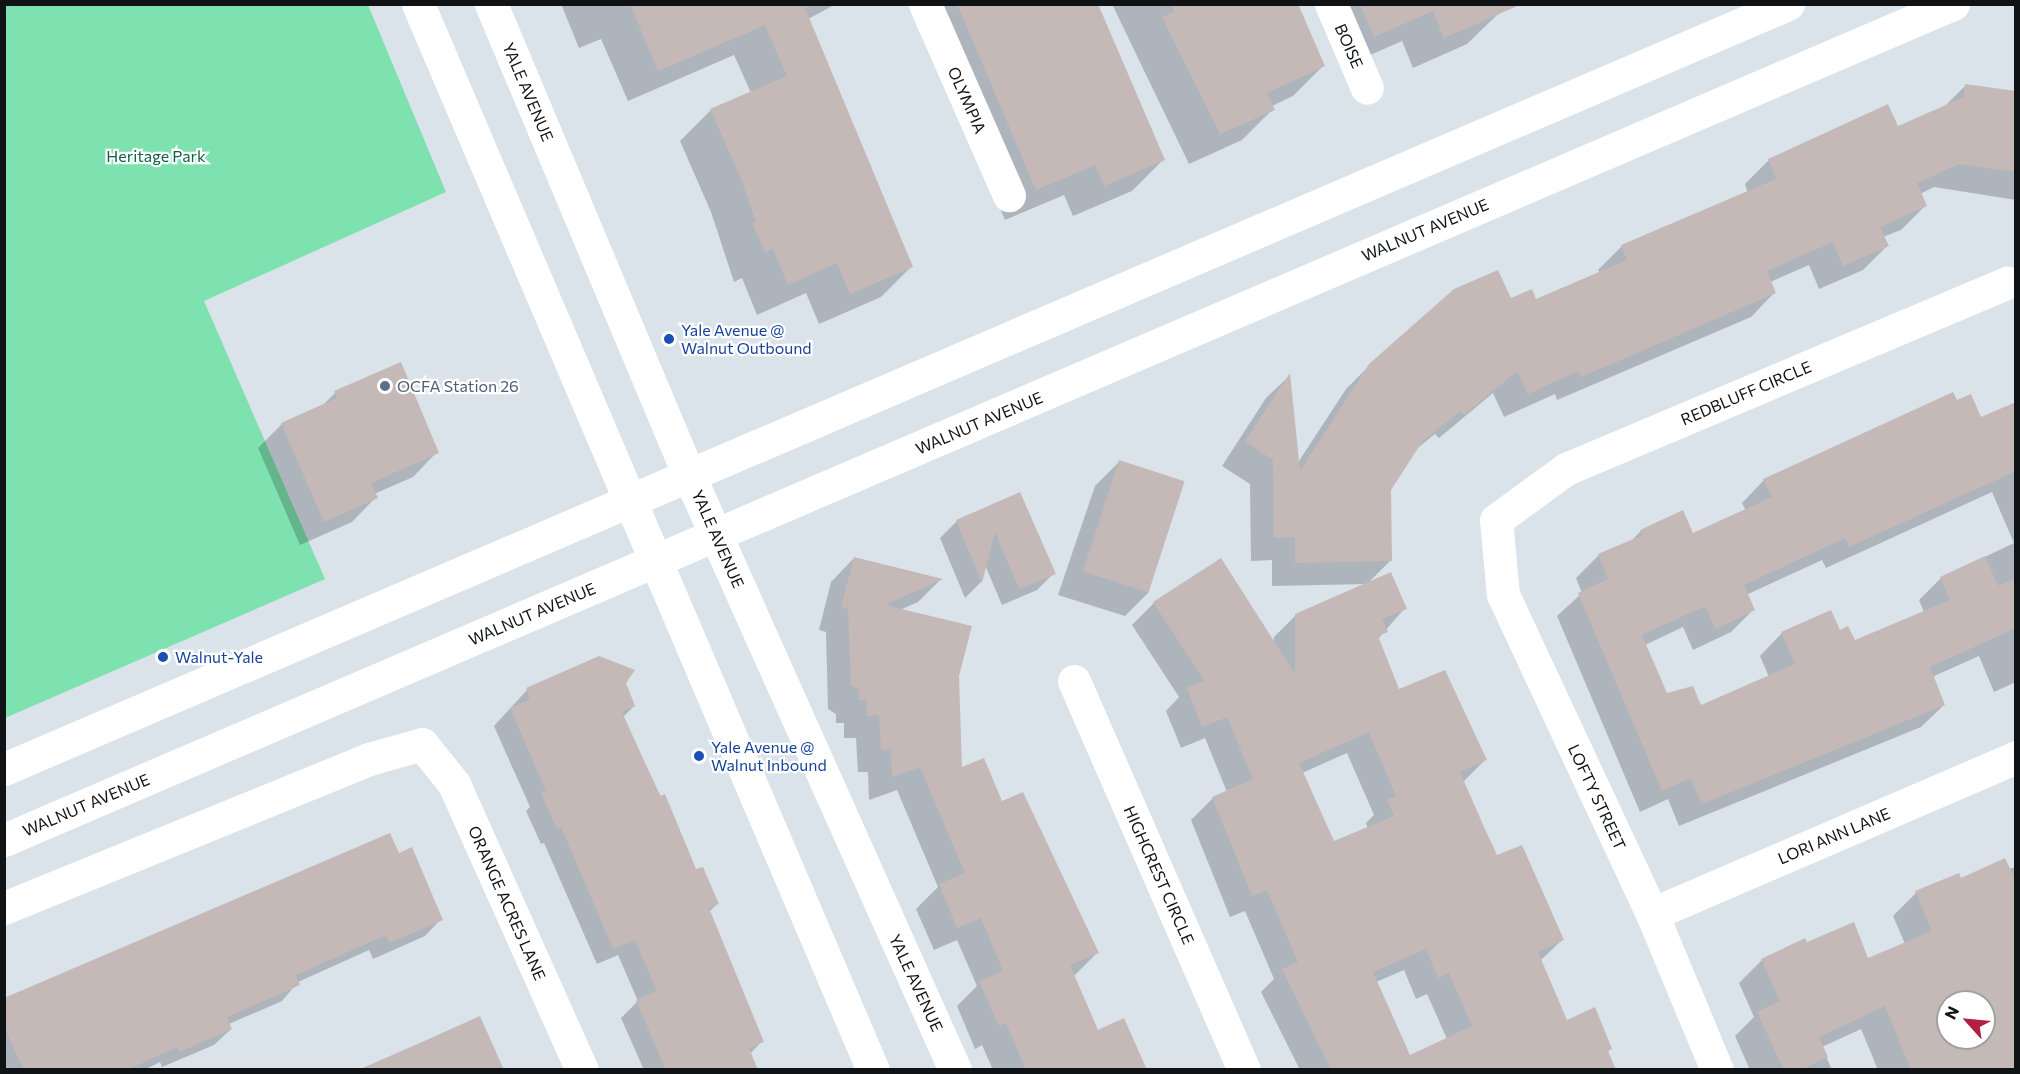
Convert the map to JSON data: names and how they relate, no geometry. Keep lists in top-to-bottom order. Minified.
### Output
{"streets":{"main road":["BOISE","YALE AVENUE","OLYMPIA","WALNUT AVENUE","REDBLUFF CIRCLE","LOFTY STREET","LORI ANN LANE","HIGHCREST CIRCLE","ORANGE ACRES LANE"]},"crossings":[["YALE AVENUE","WALNUT AVENUE"],["REDBLUFF CIRCLE","LOFTY STREET"],["LOFTY STREET","LORI ANN LANE"]],"parks":["Heritage Park"],"places":["Yale Avenue @ Walnut Outbound","OCFA Station 26","Walnut-Yale","Yale Avenue @ Walnut Inbound"],"north":"top left"}
